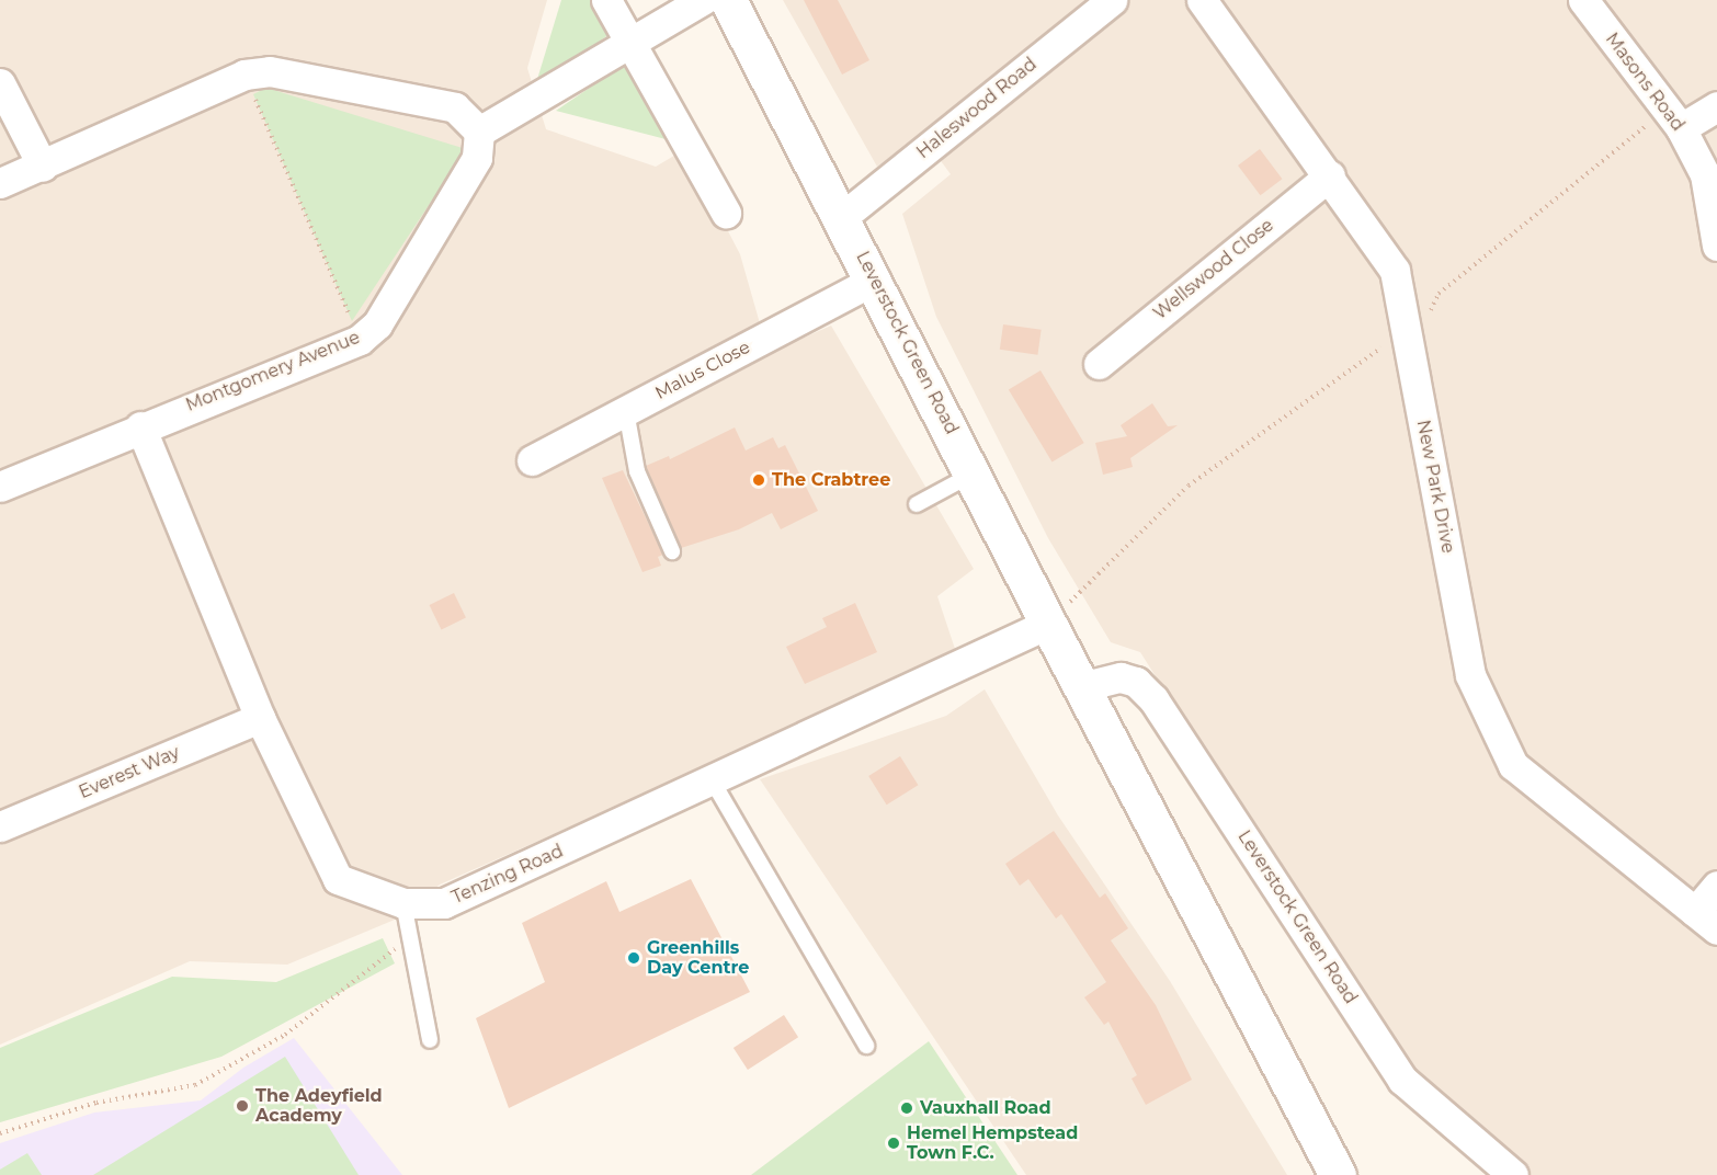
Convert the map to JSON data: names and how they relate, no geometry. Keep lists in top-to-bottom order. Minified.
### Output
{"streets":{"street":["Masons Road","Haleswood Road","Wellswood Close","Leverstock Green Road","Malus Close","Montgomery Avenue","New Park Drive","Everest Way","Tenzing Road"]},"crossings":[["Haleswood Road","Leverstock Green Road"],["Wellswood Close","New Park Drive"],["Leverstock Green Road","Malus Close"],["Leverstock Green Road","Tenzing Road"],["Montgomery Avenue","Tenzing Road"],["Everest Way","Tenzing Road"]],"places":["The Crabtree","Greenhills Day Centre","The Adeyfield Academy","Vauxhall Road","Hemel Hempstead Town F.C."]}
